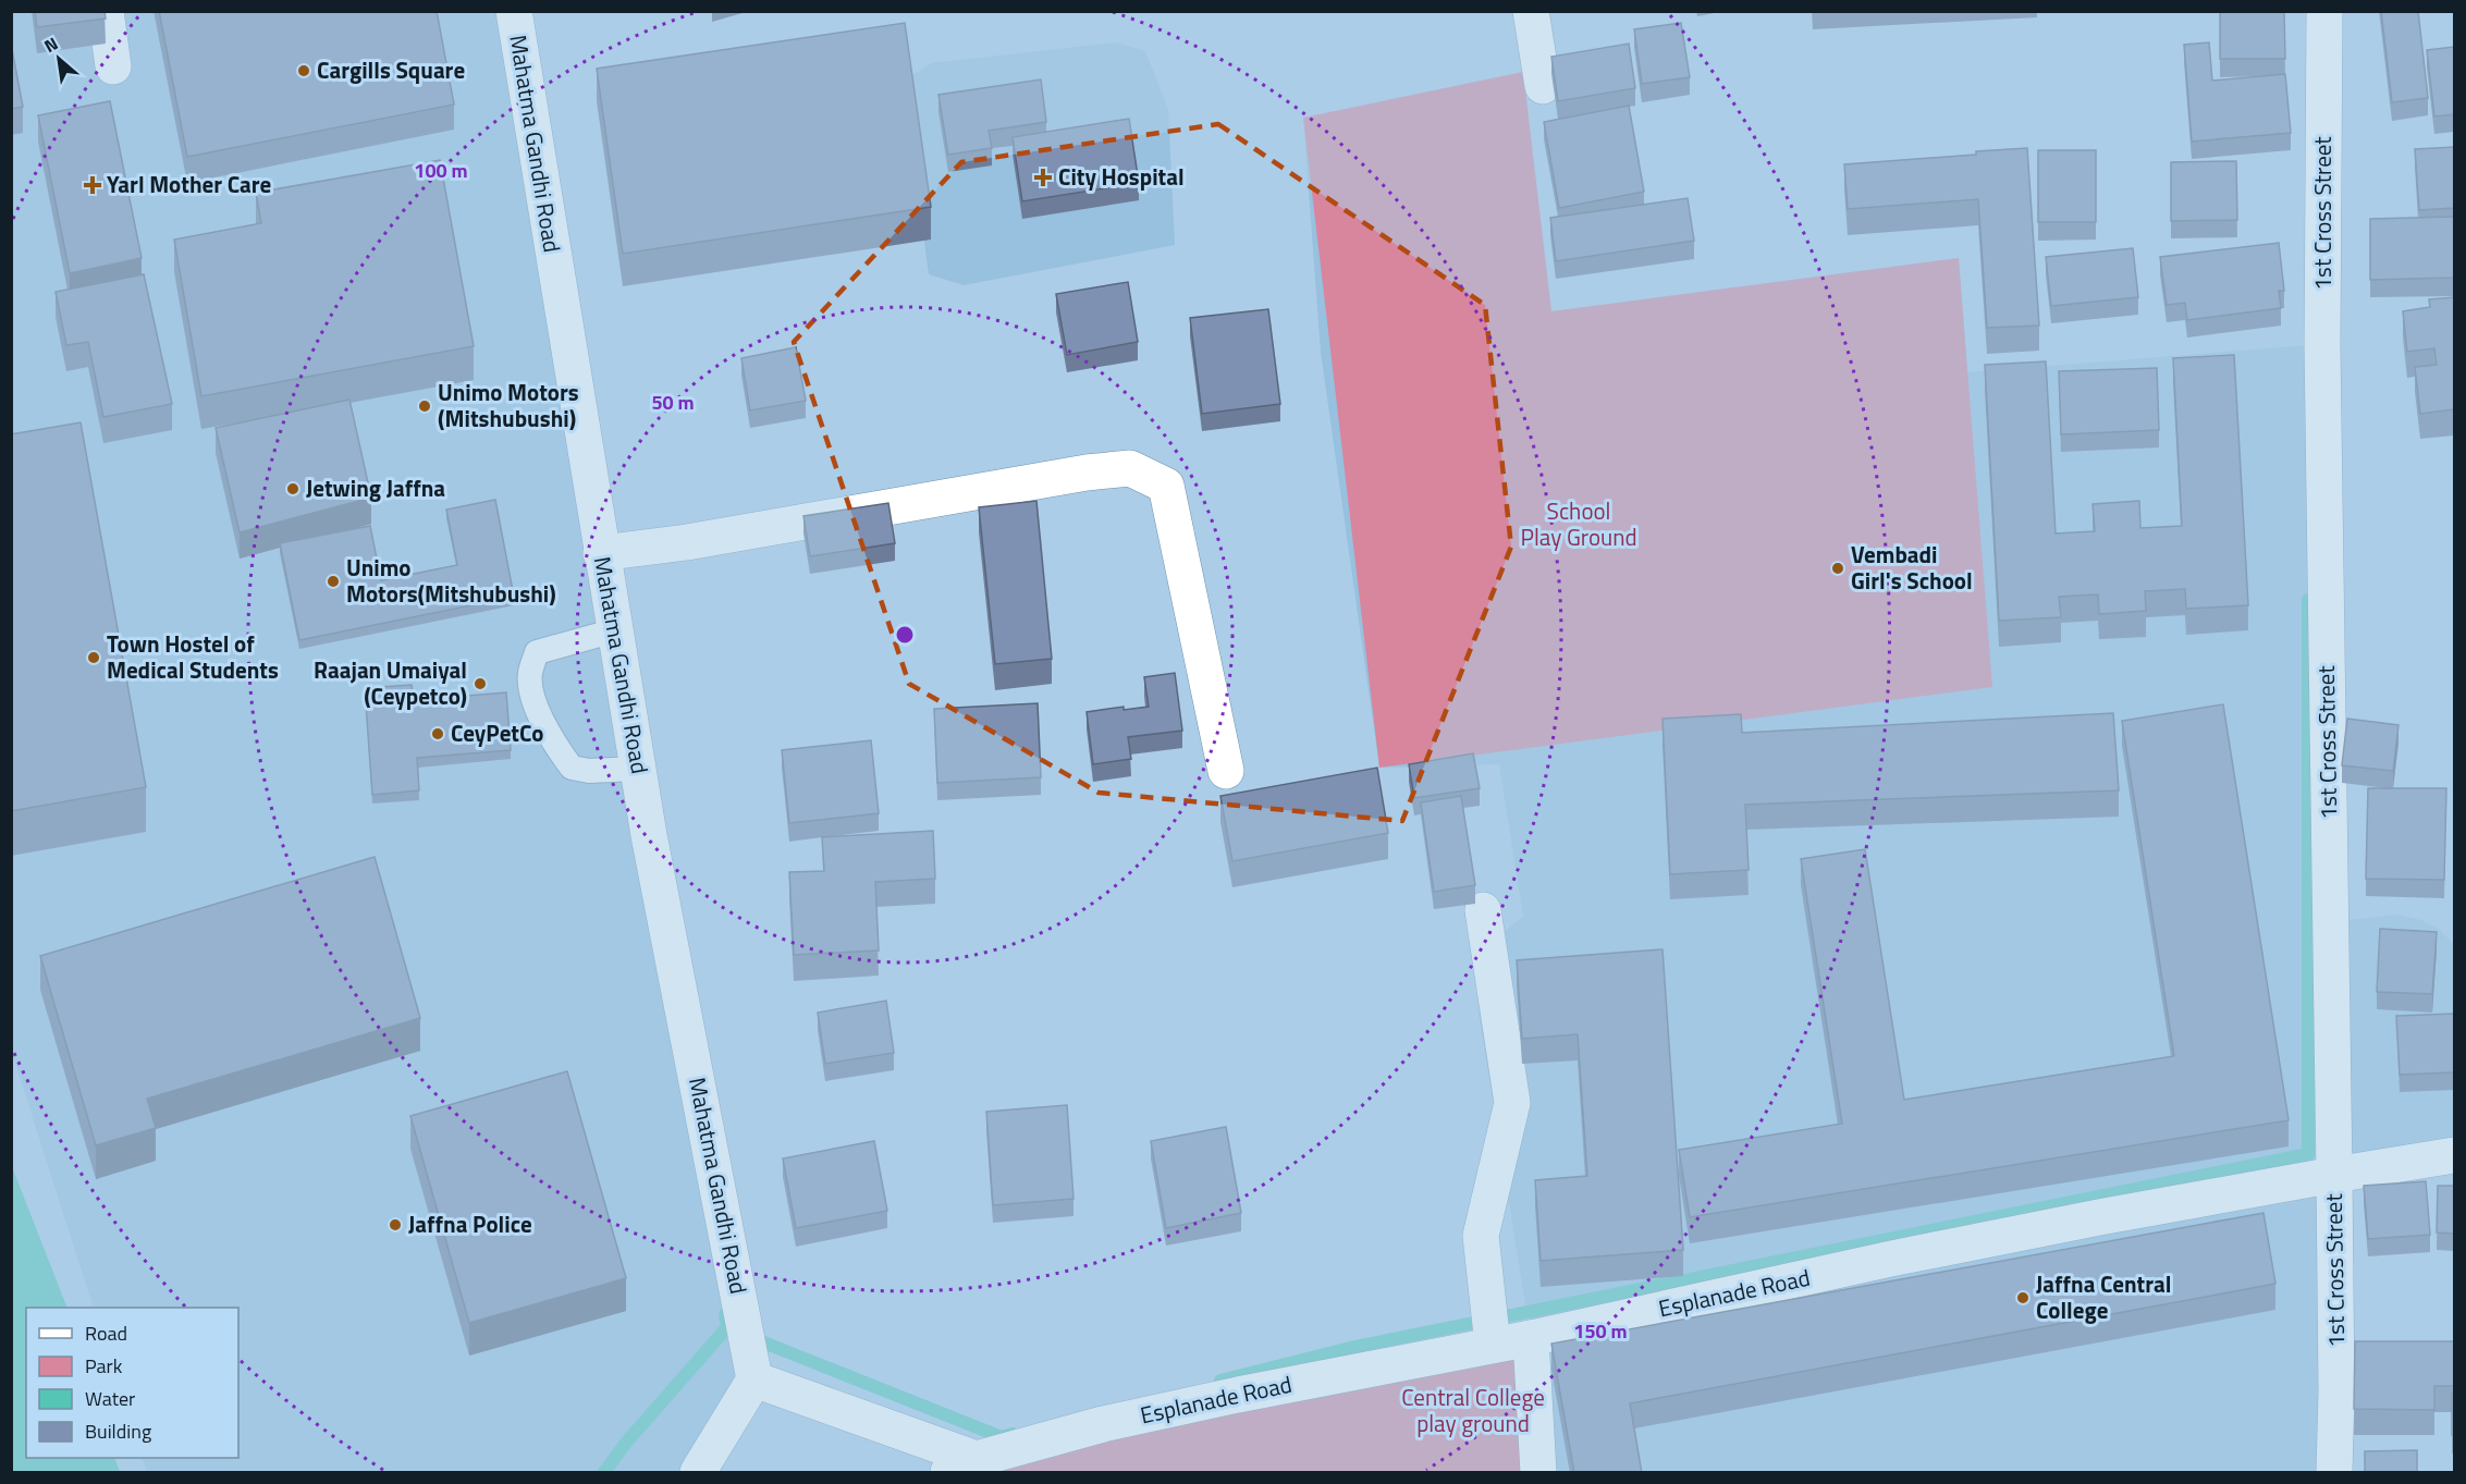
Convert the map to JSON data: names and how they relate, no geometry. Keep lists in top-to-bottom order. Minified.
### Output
{"streets":{"street":["Mahatma Gandhi Road","1st Cross Street","Esplanade Road"]},"crossings":[["1st Cross Street","Esplanade Road"]],"parks":["School Play Ground","Central College play ground"],"places":{"other":["Cargills Square","Unimo Motors (Mitshubushi)","Jetwing Jaffna","Vembadi Girl's School","Unimo Motors(Mitshubushi)","Town Hostel of Medical Students","Raajan Umaiyal (Ceypetco)","CeyPetCo","Jaffna Police","Jaffna Central College"],"health":["City Hospital","Yarl Mother Care"]},"legend":["Road","Park","Water","Building"],"north":"top left","rings":["100 m","50 m","150 m"]}
